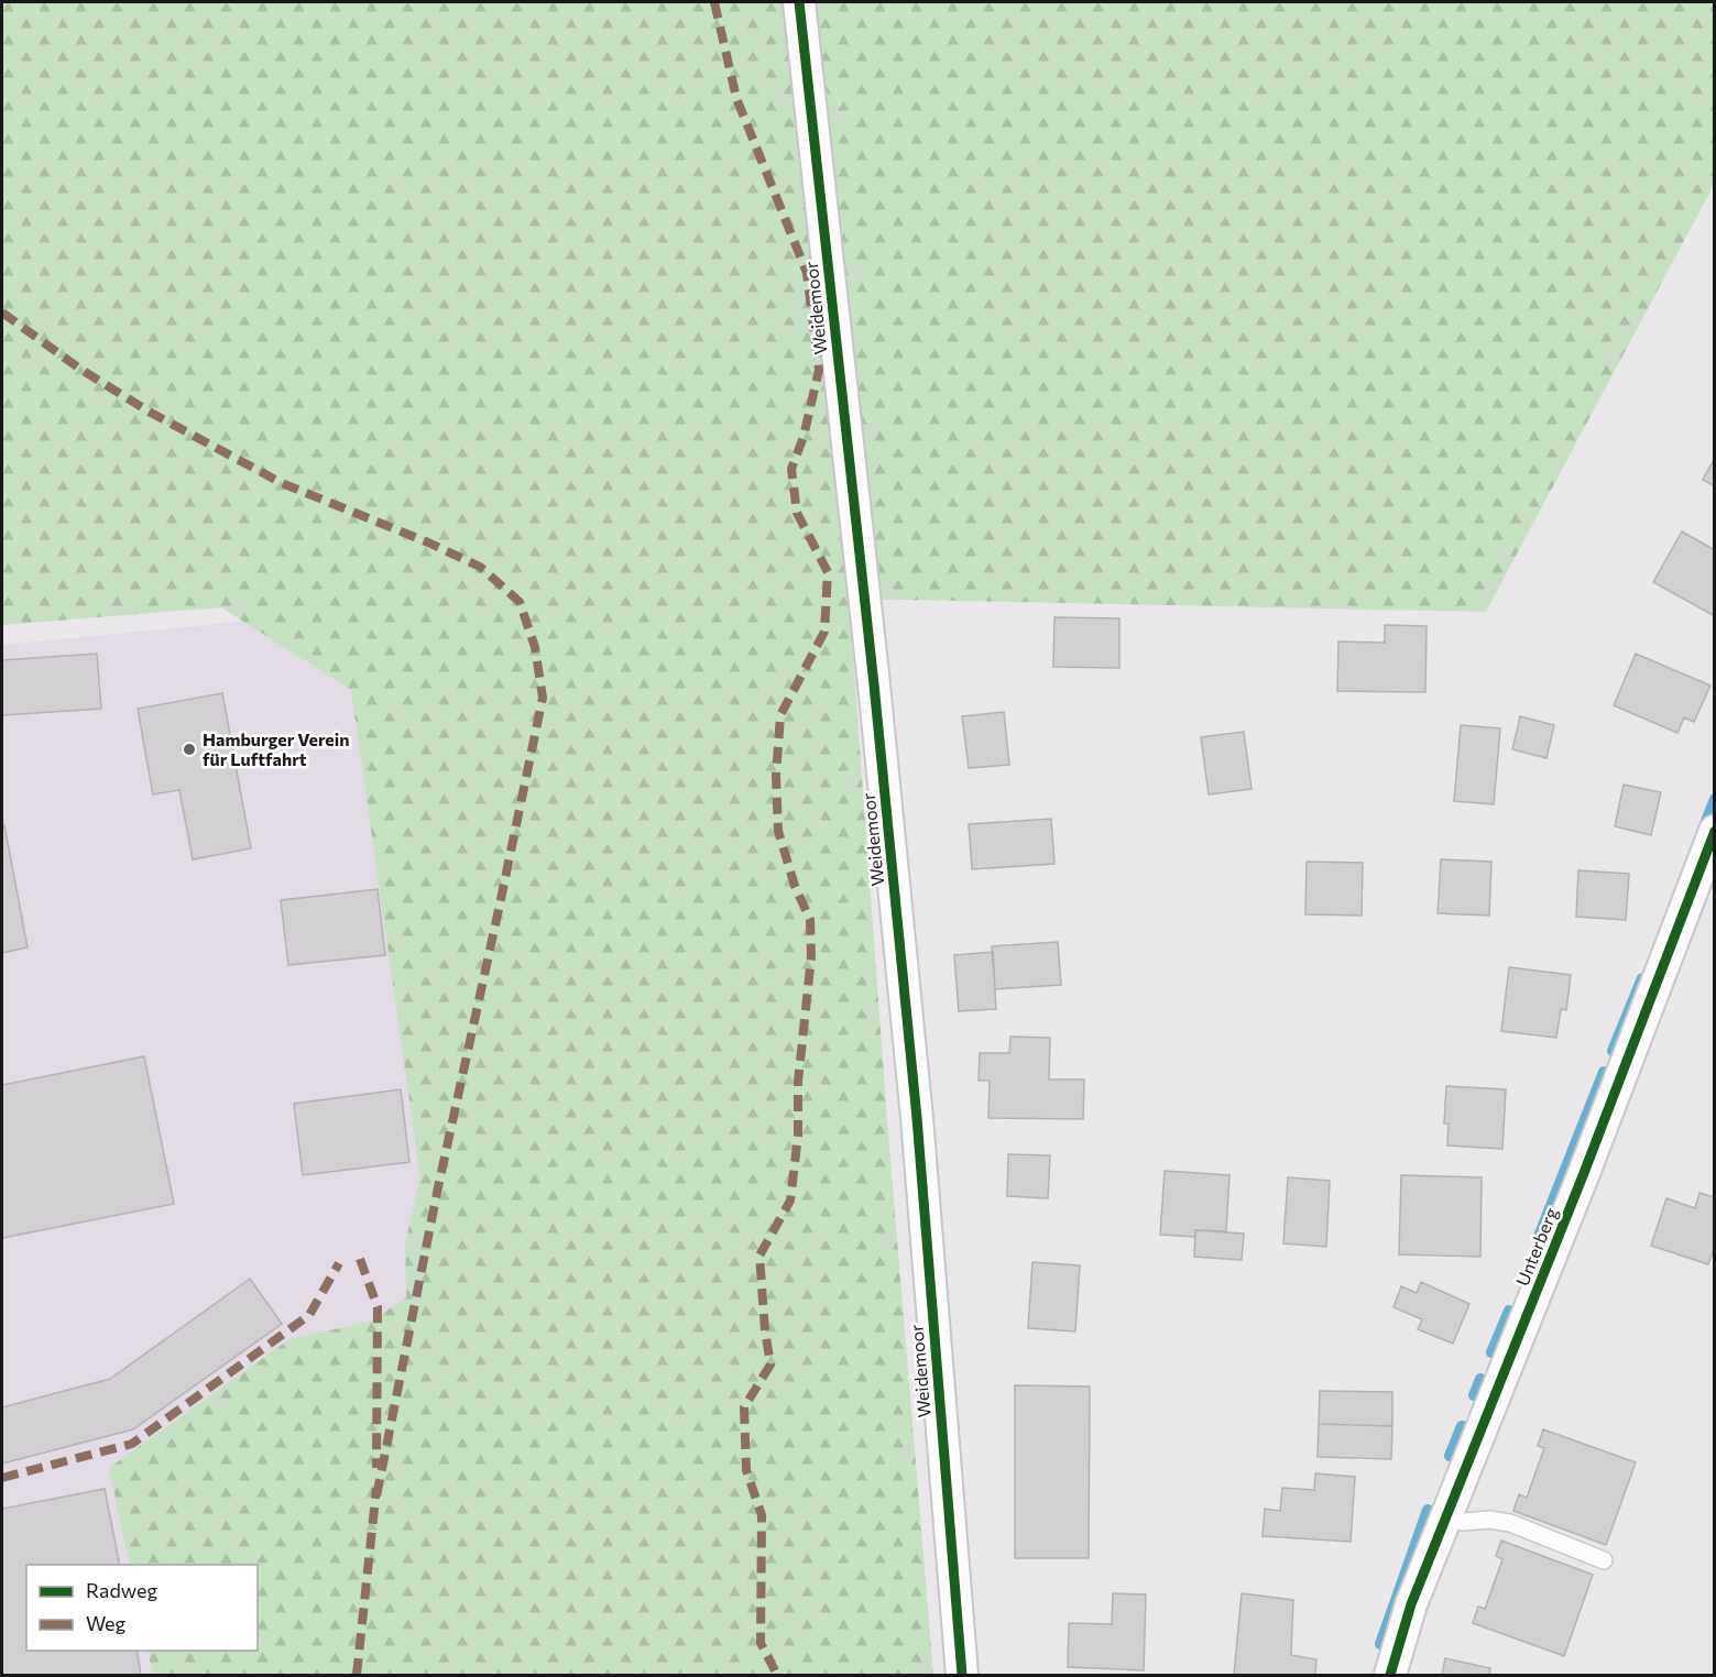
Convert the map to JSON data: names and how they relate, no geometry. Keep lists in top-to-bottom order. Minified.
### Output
{"streets":{"street":["Weidemoor","Unterberg"]},"places":["Hamburger Verein für Luftfahrt"],"legend":["Radweg","Weg"]}
